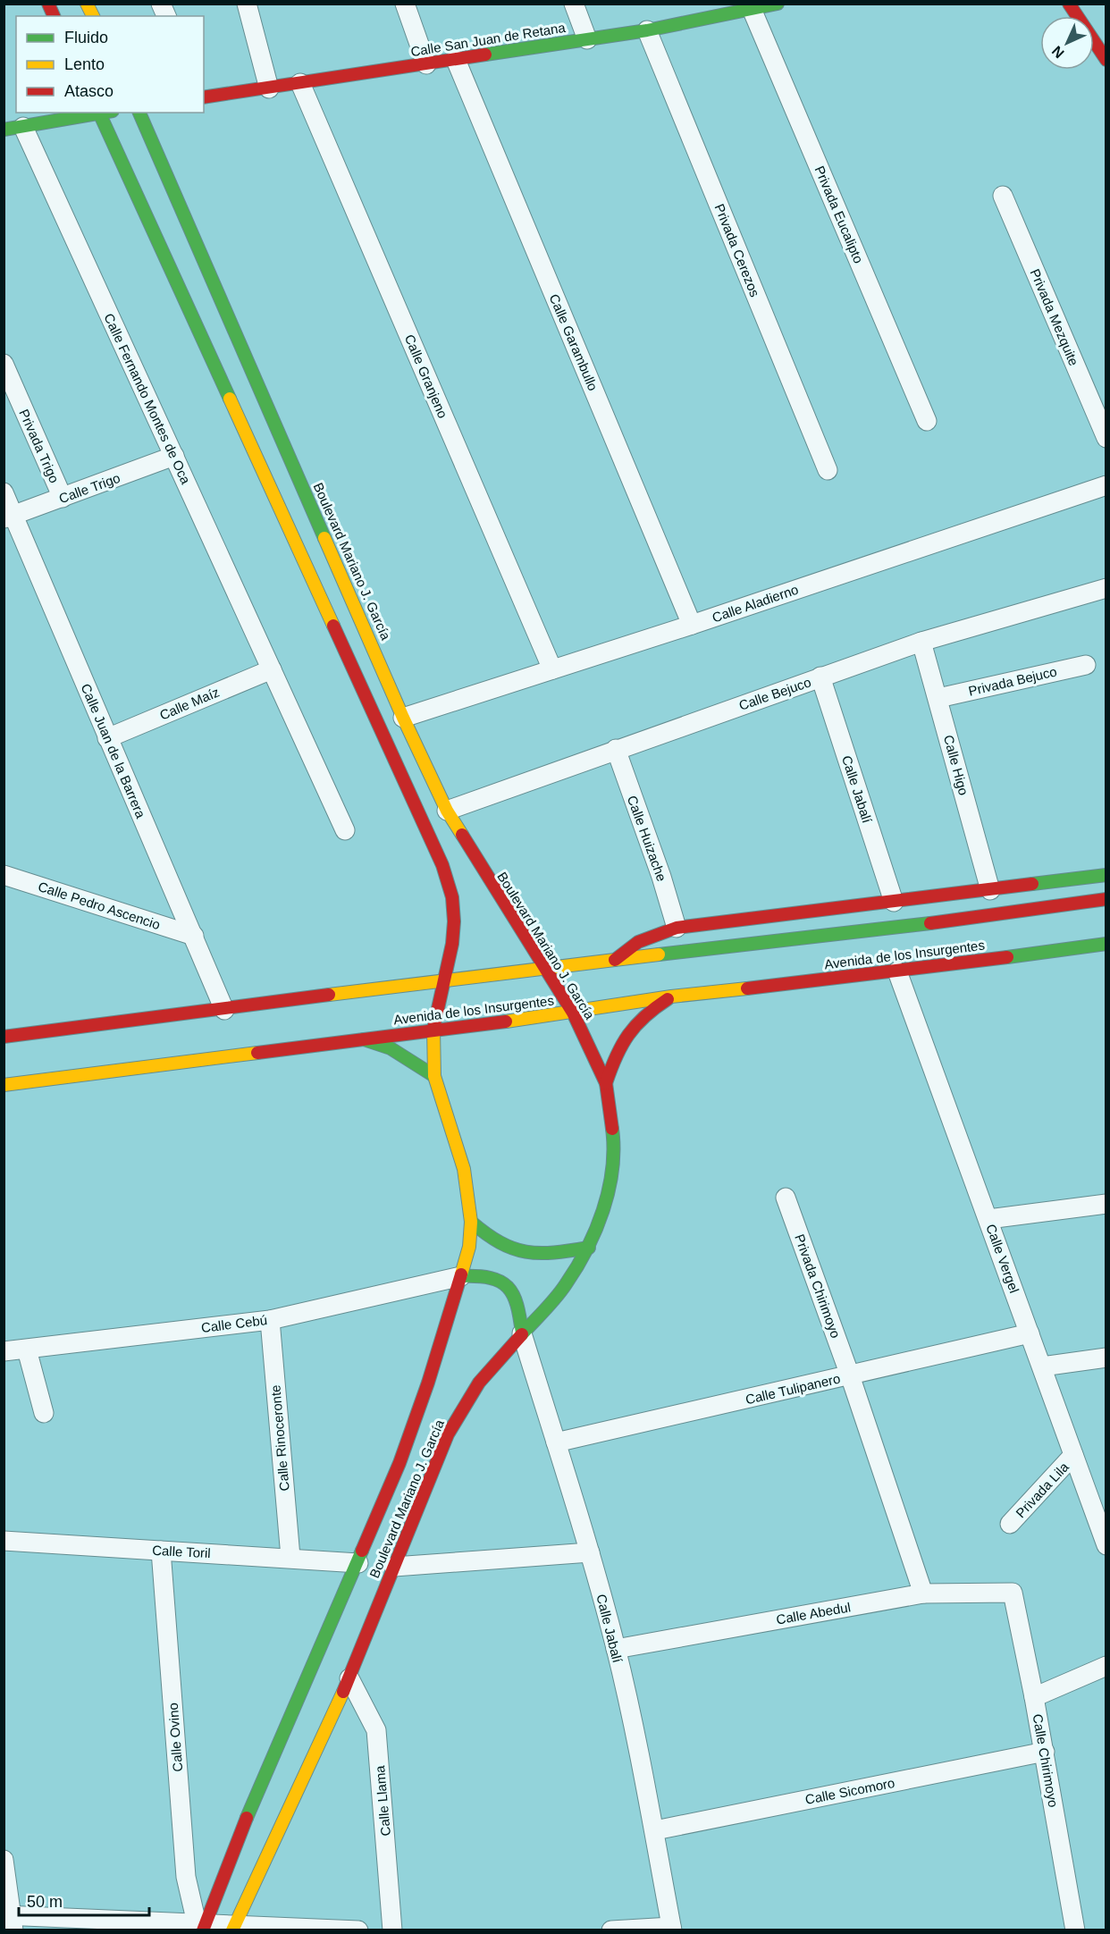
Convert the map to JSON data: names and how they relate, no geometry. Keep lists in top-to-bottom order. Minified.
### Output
{"streets":{"main road":["Calle San Juan de Retana","Boulevard Mariano J. García","Avenida de los Insurgentes"],"street":["Privada Eucalipto","Privada Cerezos","Privada Mezquite","Calle Garambullo","Calle Granjeno","Calle Fernando Montes de Oca","Privada Trigo","Calle Trigo","Calle Aladierno","Privada Bejuco","Calle Bejuco","Calle Maíz","Calle Juan de la Barrera","Calle Higo","Calle Jabalí","Calle Huizache","Calle Pedro Ascencio","Calle Vergel","Privada Chirimoyo","Calle Cebú","Calle Tulipanero","Calle Rinoceronte","Privada Lila","Calle Toril","Calle Abedul","Calle Ovino","Calle Chirimoyo","Calle Sicomoro","Calle Llama"]},"crossings":[["Calle San Juan de Retana","Privada Eucalipto"],["Calle San Juan de Retana","Privada Cerezos"],["Calle San Juan de Retana","Calle Garambullo"],["Calle San Juan de Retana","Calle Granjeno"],["Calle Garambullo","Calle Aladierno"],["Calle Granjeno","Calle Aladierno"],["Calle Fernando Montes de Oca","Calle Trigo"],["Calle Fernando Montes de Oca","Calle Maíz"],["Privada Trigo","Calle Trigo"],["Calle Trigo","Calle Juan de la Barrera"],["Boulevard Mariano J. García","Calle Aladierno"],["Boulevard Mariano J. García","Calle Bejuco"],["Boulevard Mariano J. García","Calle Jabalí"],["Boulevard Mariano J. García","Avenida de los Insurgentes"],["Boulevard Mariano J. García","Calle Cebú"],["Boulevard Mariano J. García","Calle Toril"],["Boulevard Mariano J. García","Calle Ovino"],["Boulevard Mariano J. García","Calle Llama"],["Privada Bejuco","Calle Higo"],["Calle Bejuco","Calle Higo"],["Calle Bejuco","Calle Jabalí"],["Calle Bejuco","Calle Huizache"],["Calle Maíz","Calle Juan de la Barrera"],["Calle Juan de la Barrera","Calle Pedro Ascencio"],["Calle Juan de la Barrera","Avenida de los Insurgentes"],["Calle Jabalí","Calle Tulipanero"],["Calle Jabalí","Calle Abedul"],["Calle Jabalí","Calle Sicomoro"],["Avenida de los Insurgentes","Calle Vergel"],["Calle Vergel","Calle Tulipanero"],["Calle Vergel","Privada Lila"],["Privada Chirimoyo","Calle Tulipanero"],["Calle Cebú","Calle Rinoceronte"],["Calle Rinoceronte","Calle Toril"],["Calle Toril","Calle Ovino"],["Calle Abedul","Calle Chirimoyo"],["Calle Chirimoyo","Calle Sicomoro"]],"legend":["Fluido","Lento","Atasco"],"scale_bar":"50 m","north":"bottom left"}
